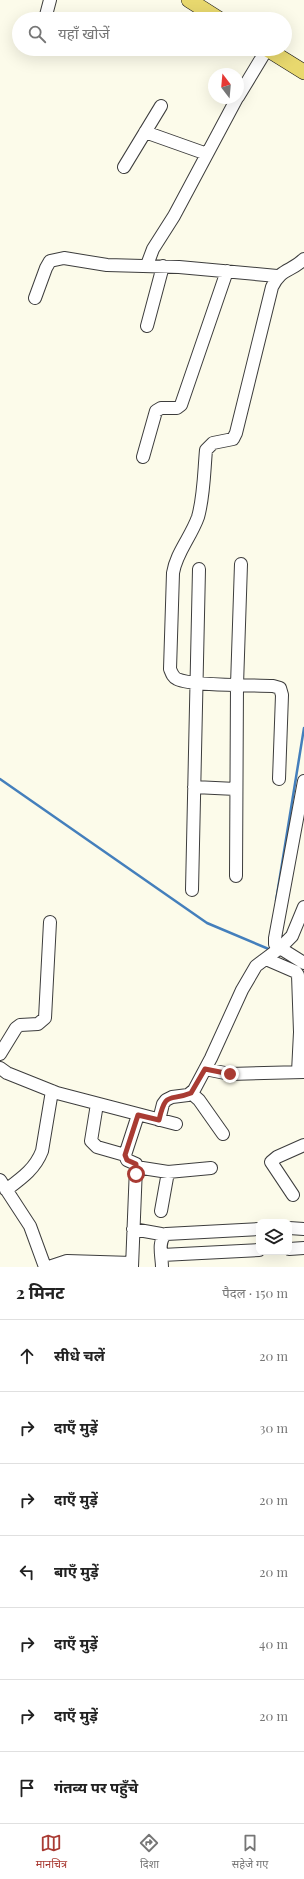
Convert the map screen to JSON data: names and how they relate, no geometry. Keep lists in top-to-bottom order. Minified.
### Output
{"north":"top","page":{"search":"यहाँ खोजें","heading":["2 मिनट","पैदल · 150 m"],"list":[["सीधे चलें","20 m"],["दाएँ मुड़ें","30 m"],["दाएँ मुड़ें","20 m"],["बाएँ मुड़ें","20 m"],["दाएँ मुड़ें","40 m"],["दाएँ मुड़ें","20 m"],"गंतव्य पर पहुँचे"],"nav":["मानचित्र","दिशा","सहेजे गए"]}}
